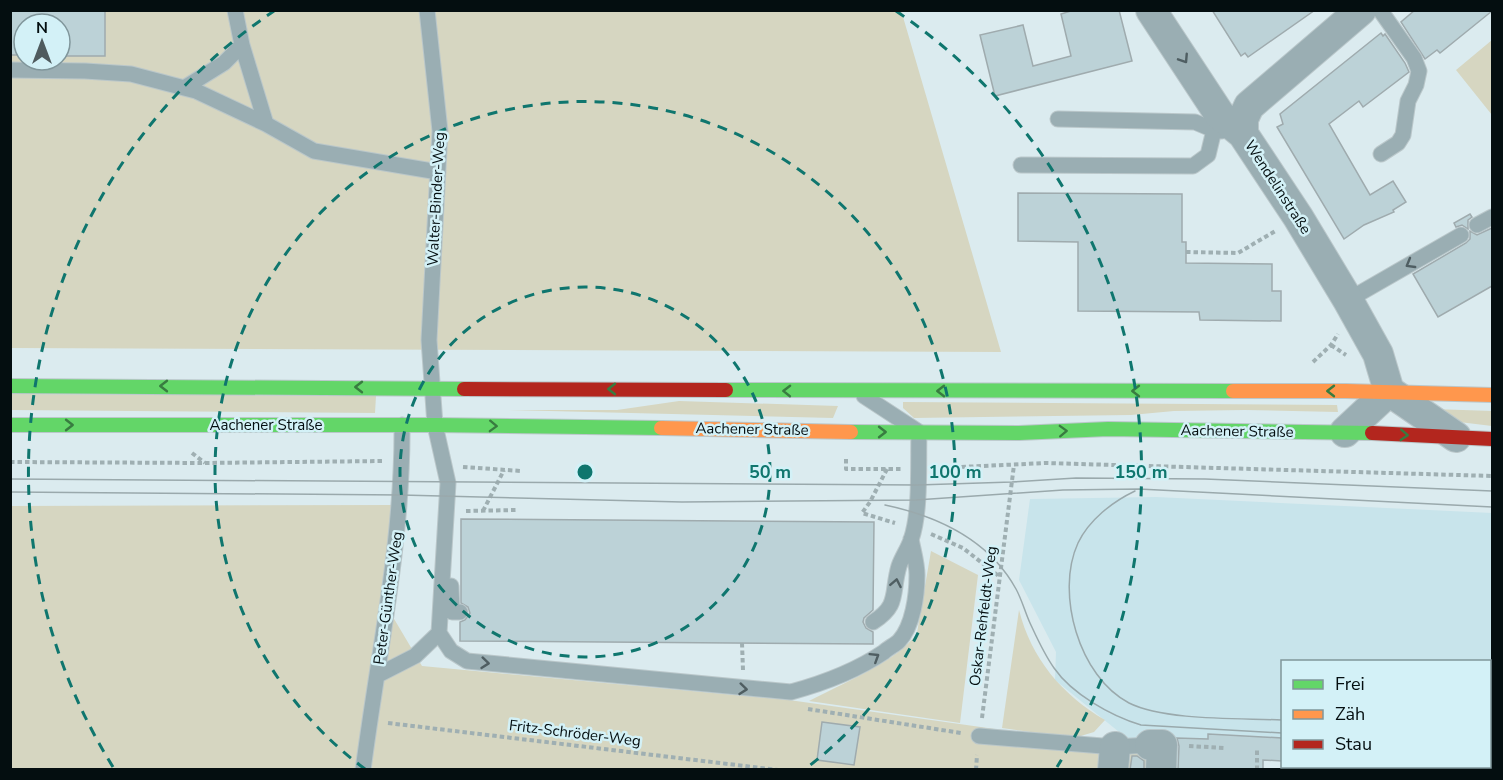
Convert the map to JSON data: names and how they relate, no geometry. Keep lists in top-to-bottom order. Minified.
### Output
{"streets":{"main road":["Aachener Straße"],"street":["Wendelinstraße"],"lane":["Walter-Binder-Weg","Peter-Günther-Weg"],"path":["Oskar-Rehfeldt-Weg","Fritz-Schröder-Weg"]},"crossings":[["Walter-Binder-Weg","Aachener Straße"],["Aachener Straße","Peter-Günther-Weg"],["Peter-Günther-Weg","Fritz-Schröder-Weg"]],"legend":["Frei","Zäh","Stau"],"north":"top","rings":["50 m","100 m","150 m"]}
